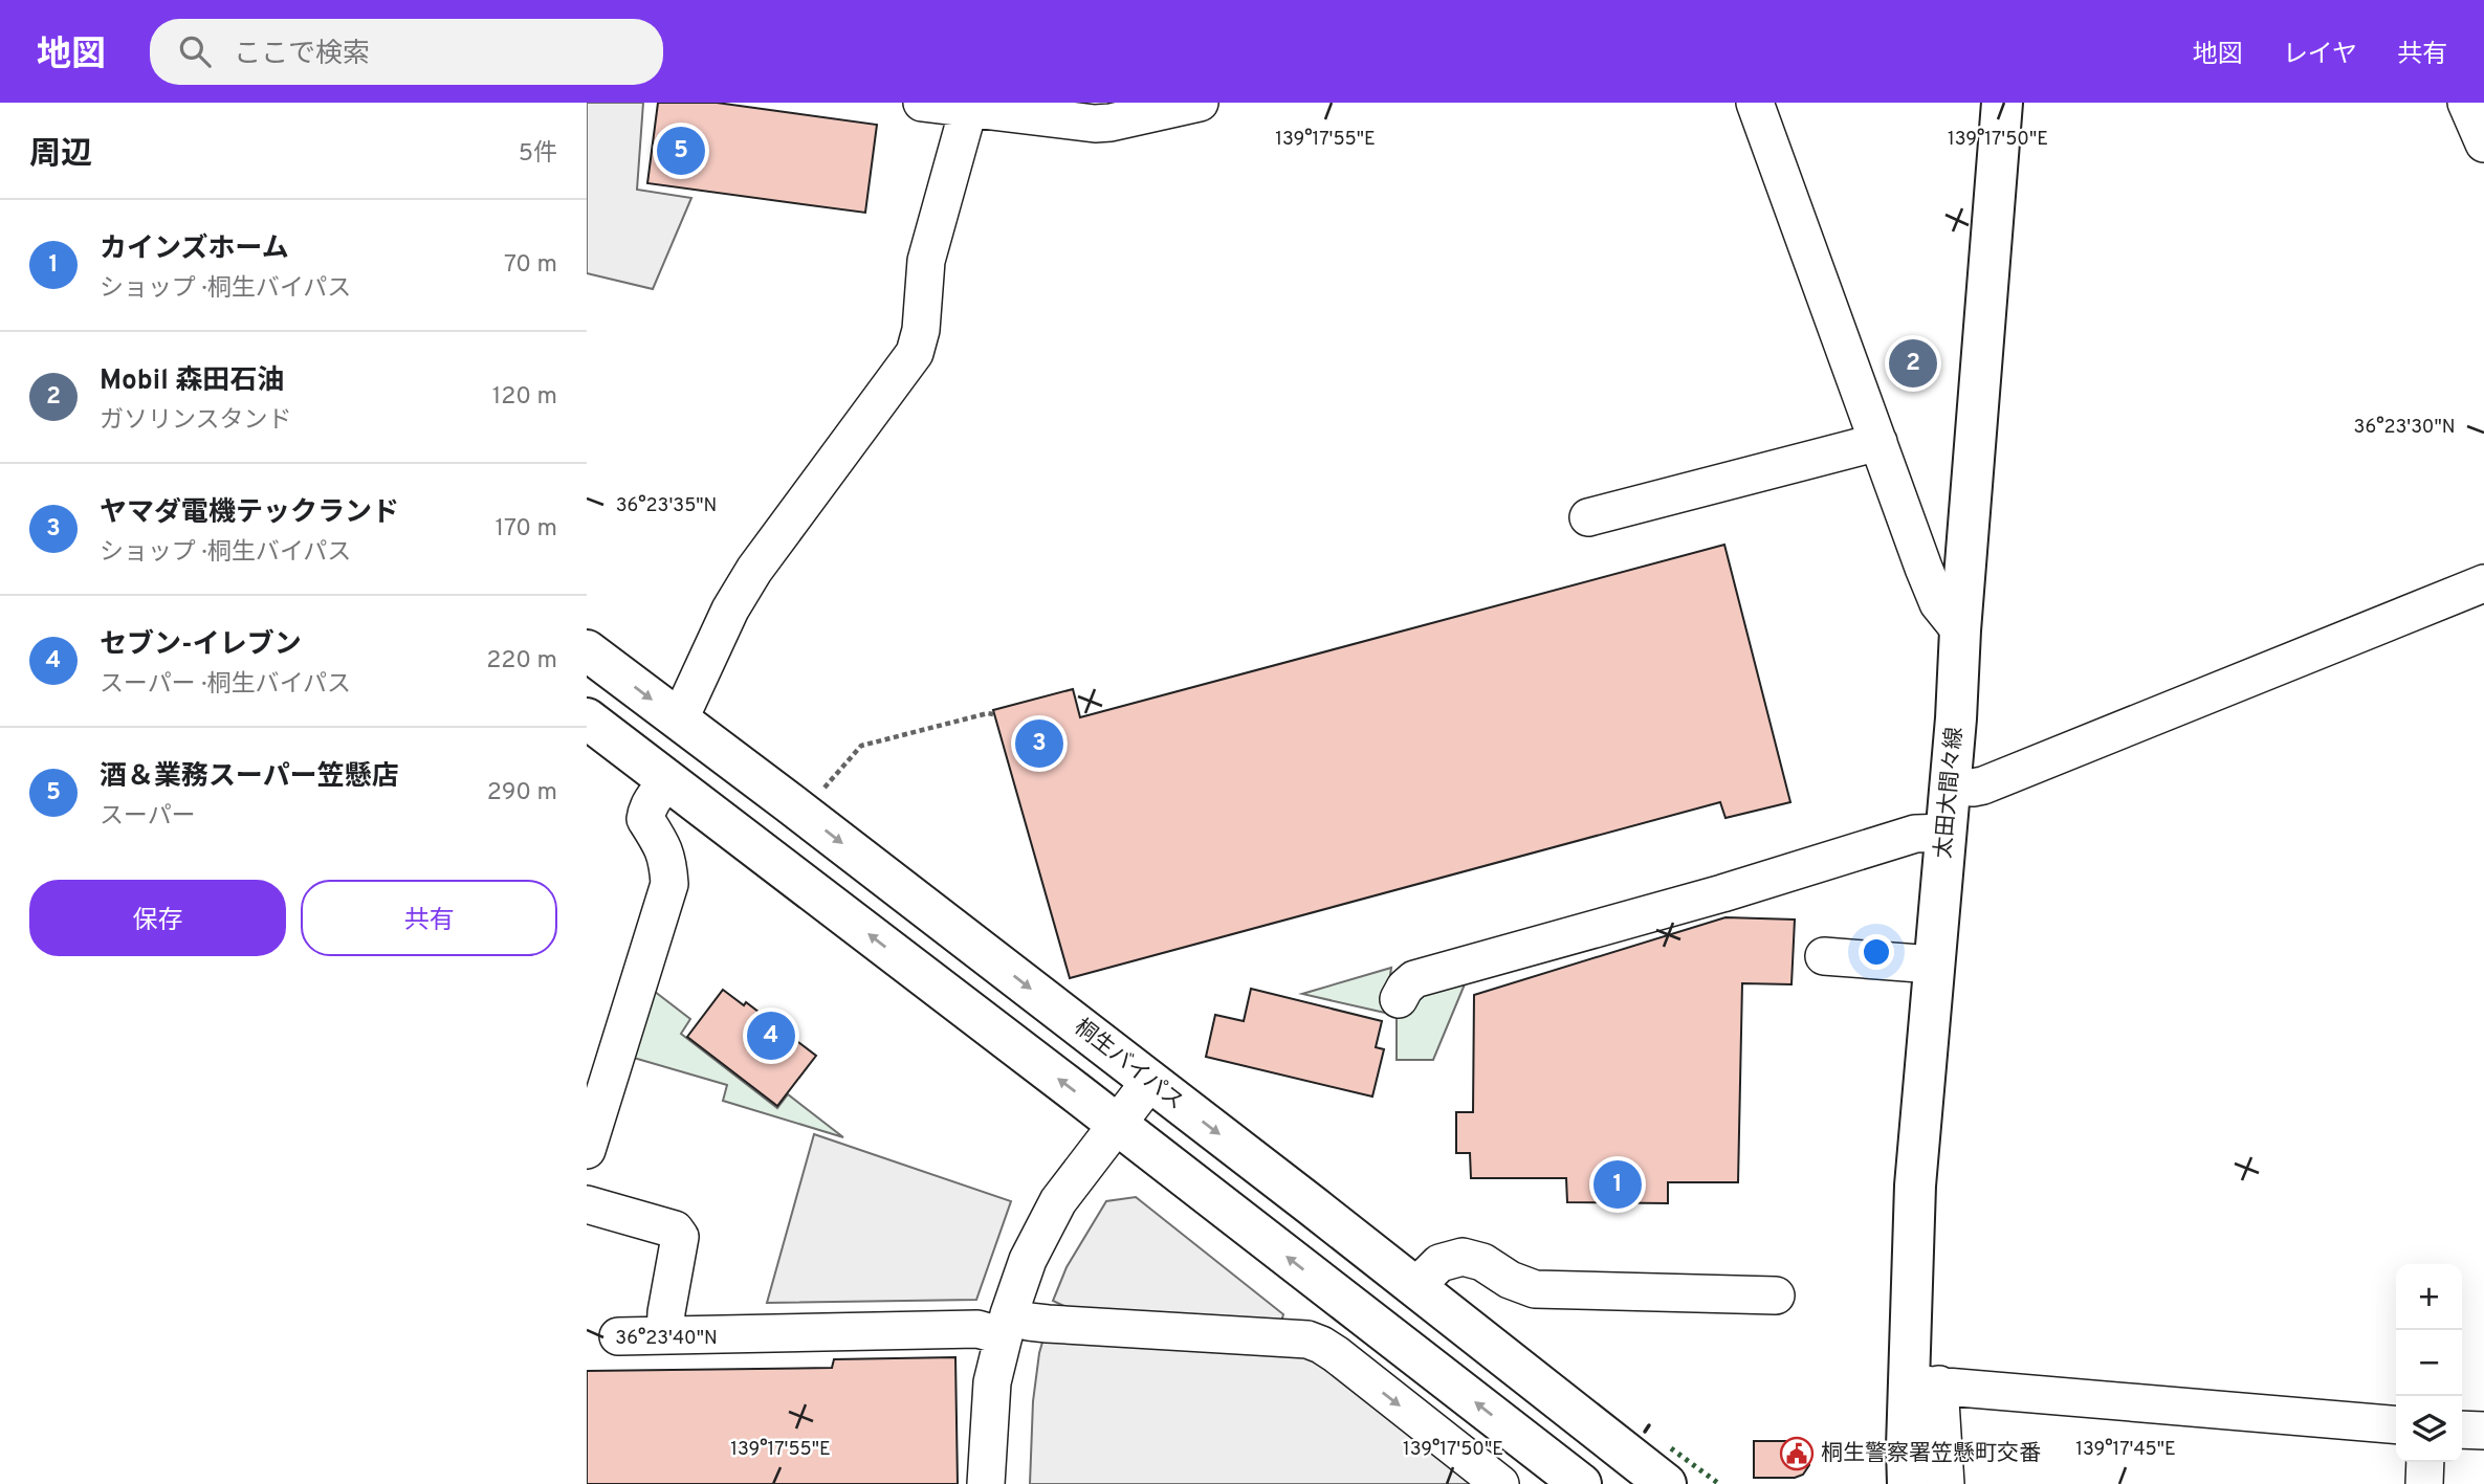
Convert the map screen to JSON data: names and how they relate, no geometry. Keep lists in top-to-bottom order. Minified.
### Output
{"streets":{"main road":["太田大間々線","桐生バイパス"]},"places":{"public building":["桐生警察署笠懸町交番"]},"page":{"header":"地図","search":"ここで検索","nav":["地図","レイヤ","共有"],"heading":["周辺","5件"],"pins":["5","2","3","4","1"],"list":[{"mark":"1","name":"カインズホーム","note":"ショップ · 桐生バイパス","value":"70 m"},{"mark":"2","name":"Mobil 森田石油","note":"ガソリンスタンド","value":"120 m"},{"mark":"3","name":"ヤマダ電機テックランド","note":"ショップ · 桐生バイパス","value":"170 m"},{"mark":"4","name":"セブン-イレブン","note":"スーパー · 桐生バイパス","value":"220 m"},{"mark":"5","name":"酒＆業務スーパー笠懸店","note":"スーパー","value":"290 m"}],"buttons":["保存","共有"],"map_buttons":["+","−"]},"coordinates":["139°17'55\"E","139°17'50\"E","36°23'30\"N","36°23'35\"N","36°23'40\"N","139°17'45\"E"]}
